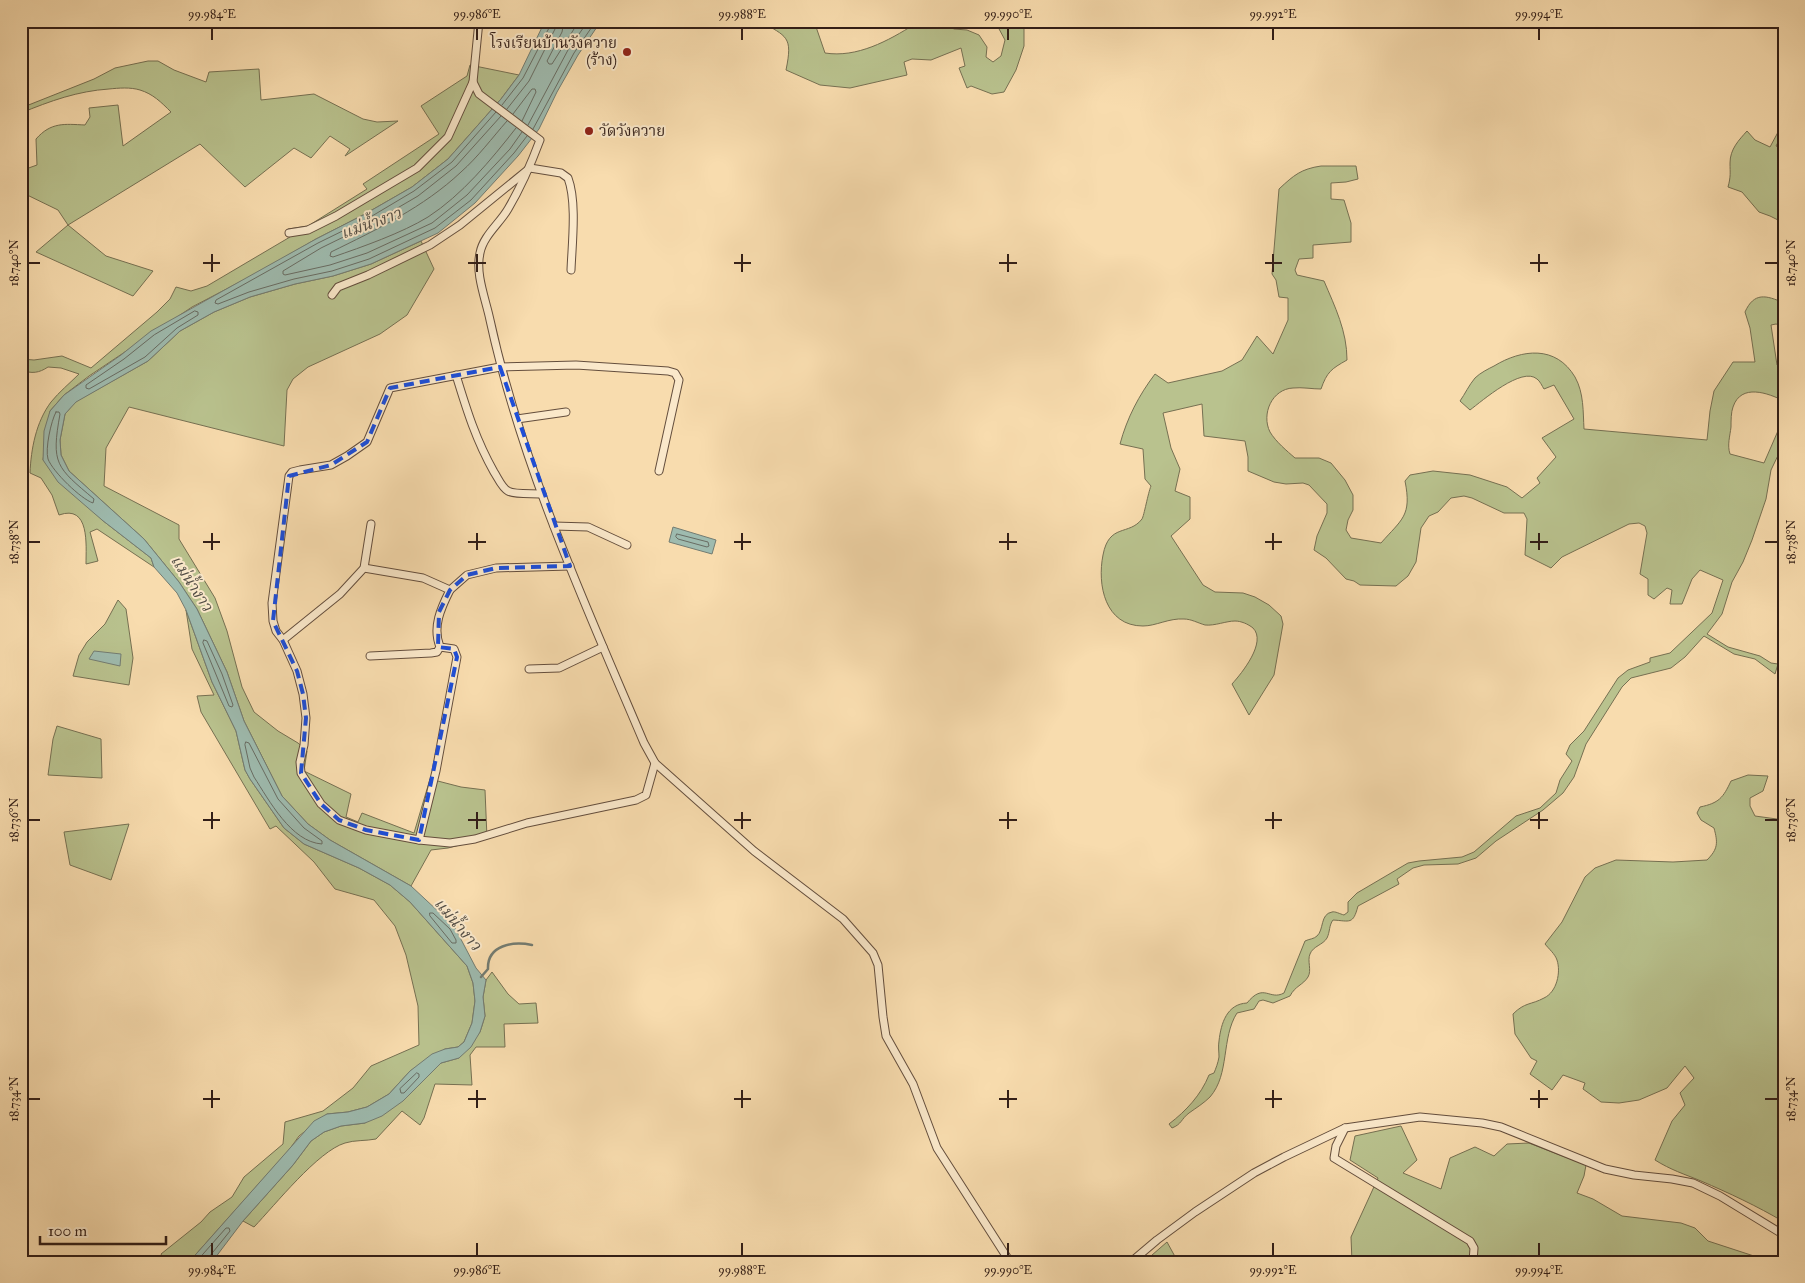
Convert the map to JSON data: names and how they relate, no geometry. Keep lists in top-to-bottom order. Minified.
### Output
{"water":["แม่น้ำงาว"],"places":["โรงเรียนบ้านวังควาย (ร้าง)","วัดวังควาย"],"scale_bar":"100 m","coordinates":["99.984°E","99.986°E","99.988°E","99.990°E","99.992°E","99.994°E","18.740°N","18.738°N","18.736°N","18.734°N"]}
